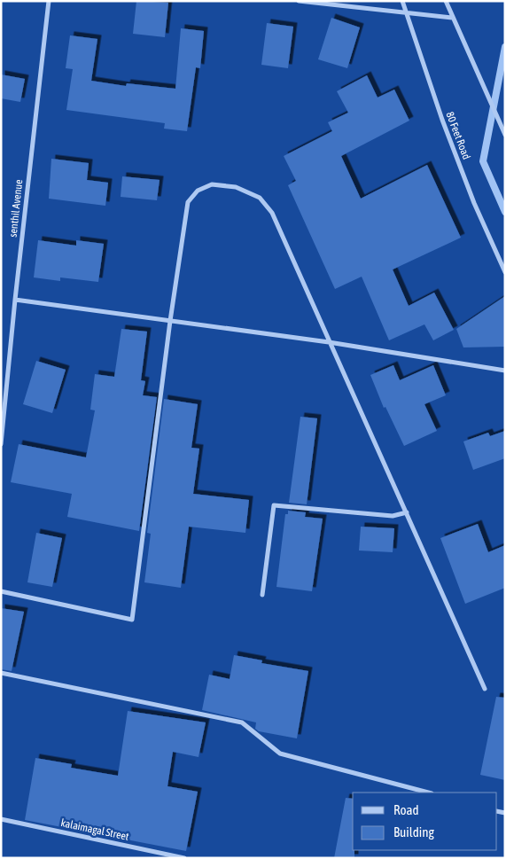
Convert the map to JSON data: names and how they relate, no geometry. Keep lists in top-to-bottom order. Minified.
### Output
{"streets":{"street":["80 Feet Road","senthil Avenue","kalaimagal Street"]},"legend":["Road","Building"]}
